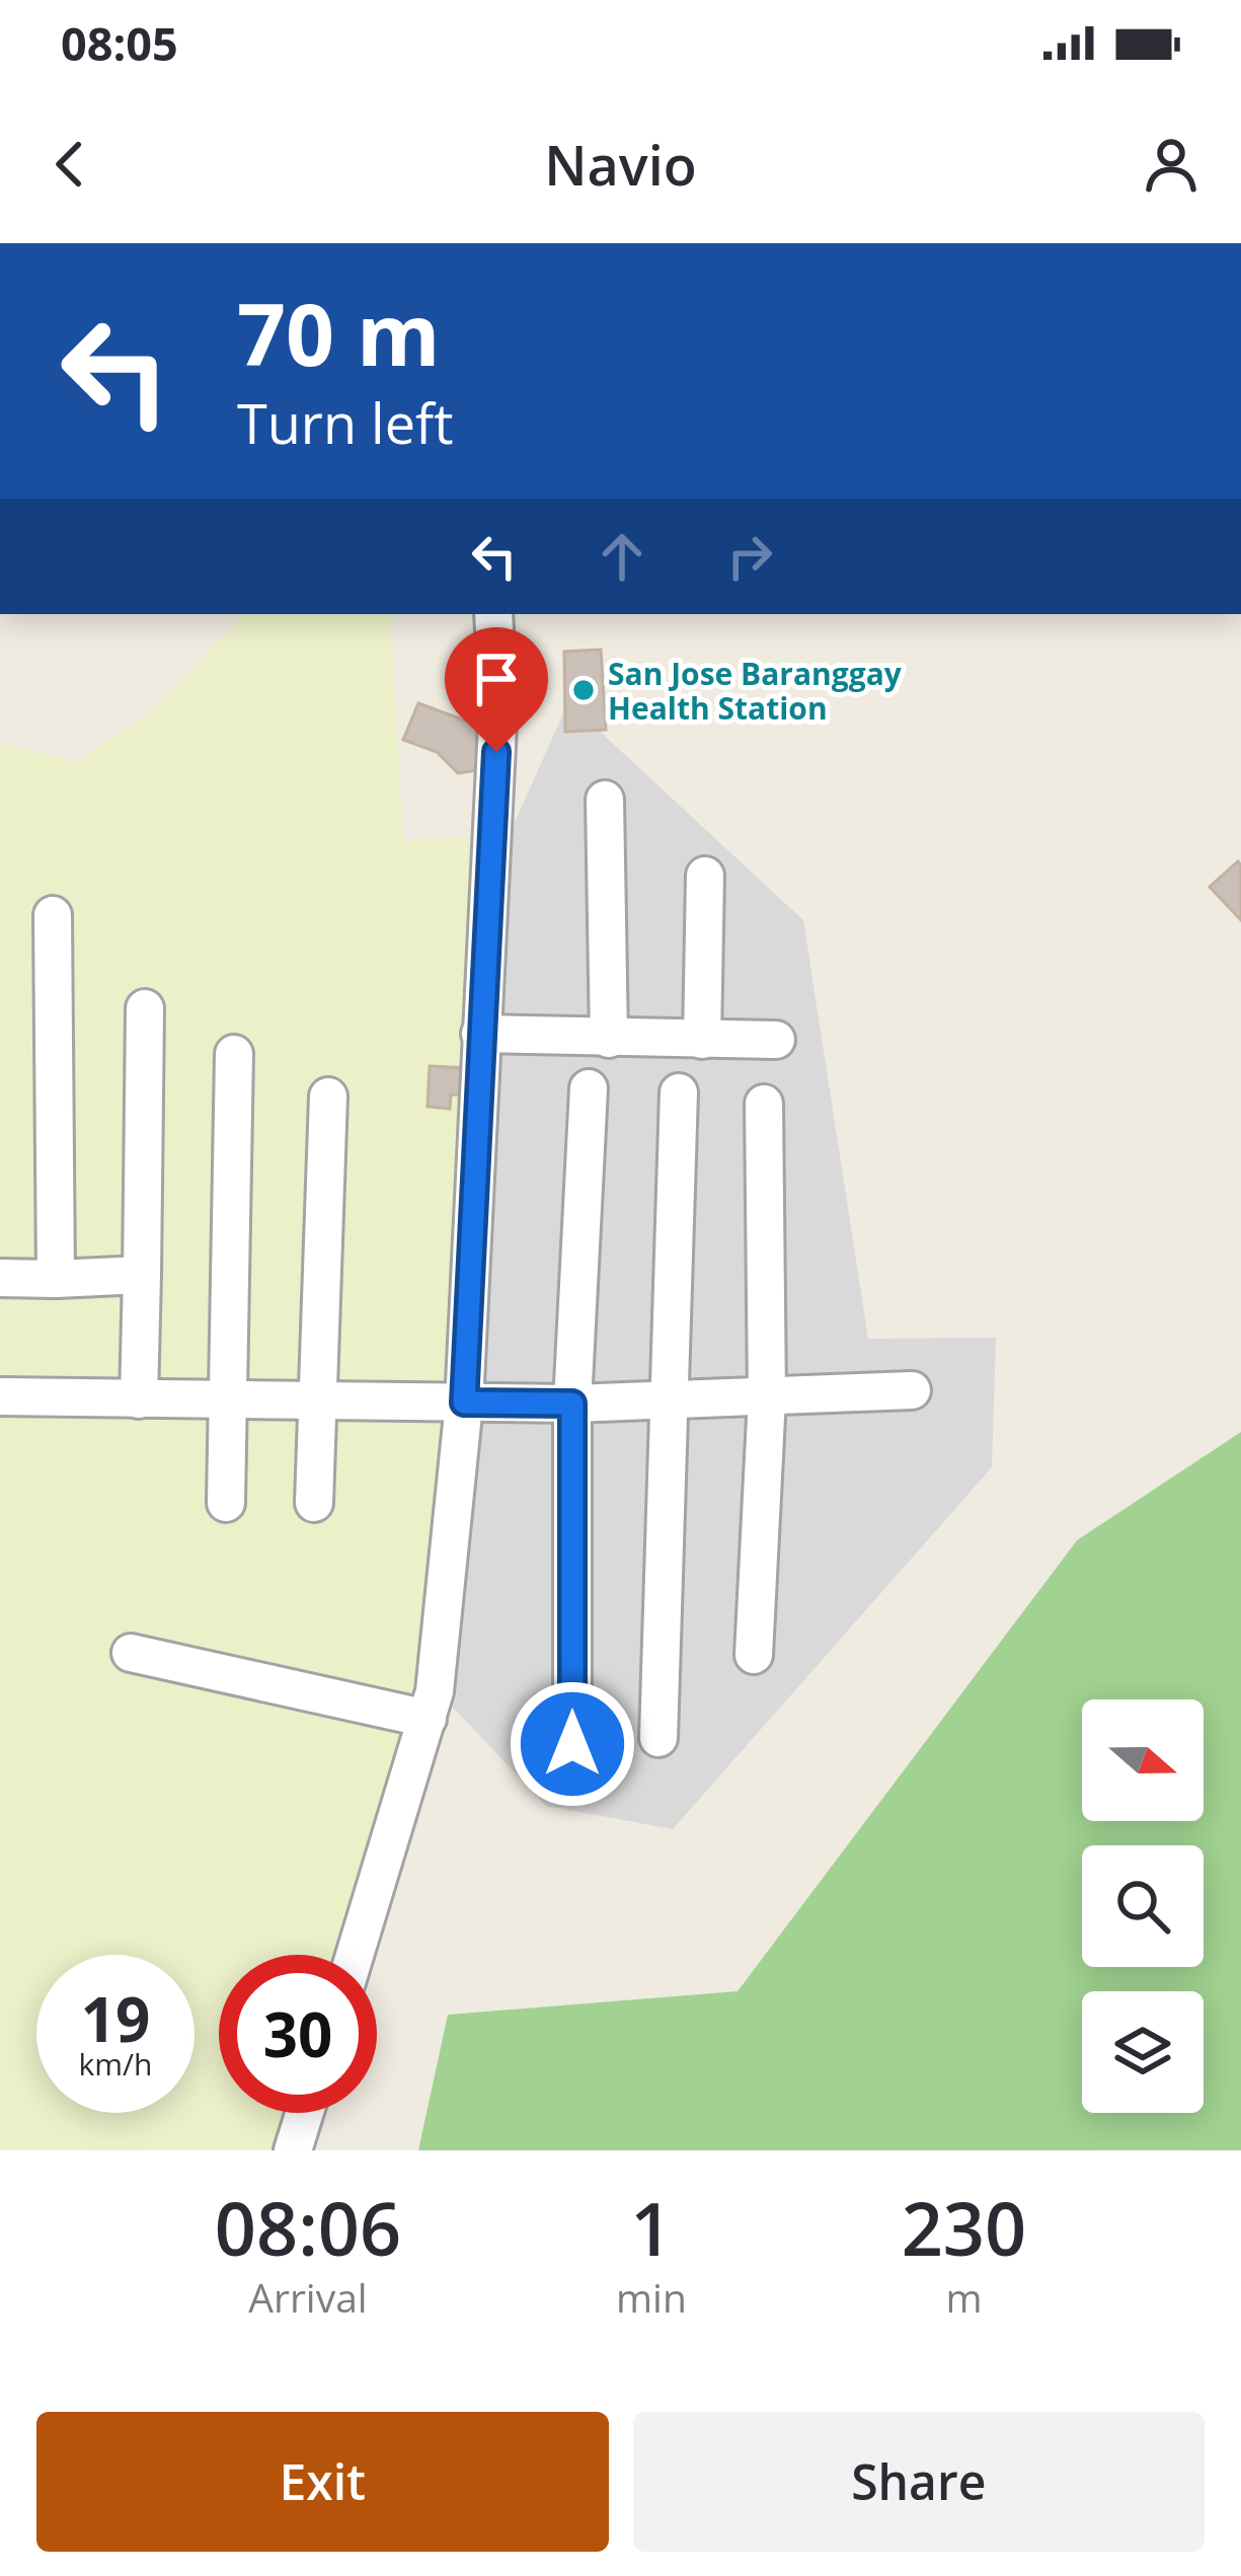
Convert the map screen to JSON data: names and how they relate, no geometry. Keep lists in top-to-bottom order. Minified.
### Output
{"places":["San Jose Baranggay Health Station"],"north":"right","page":{"status":"08:05","header":"Navio","turn":["70 m","Turn left"],"speed":"19 km/h","limit":"30","eta":["08:06","Arrival","1","min","230","m"],"buttons":["Exit","Share"]}}
